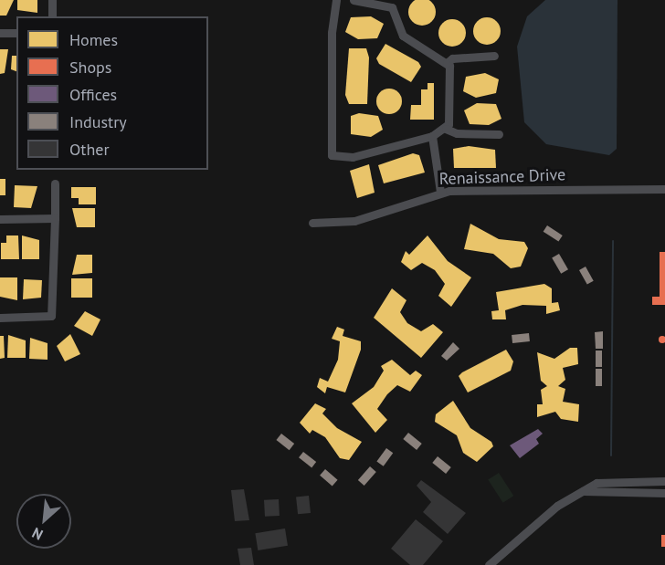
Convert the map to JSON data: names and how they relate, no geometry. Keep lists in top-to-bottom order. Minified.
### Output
{"streets":{"street":["Renaissance Drive"]},"legend":["Homes","Shops","Offices","Industry","Other"],"north":"bottom left"}
